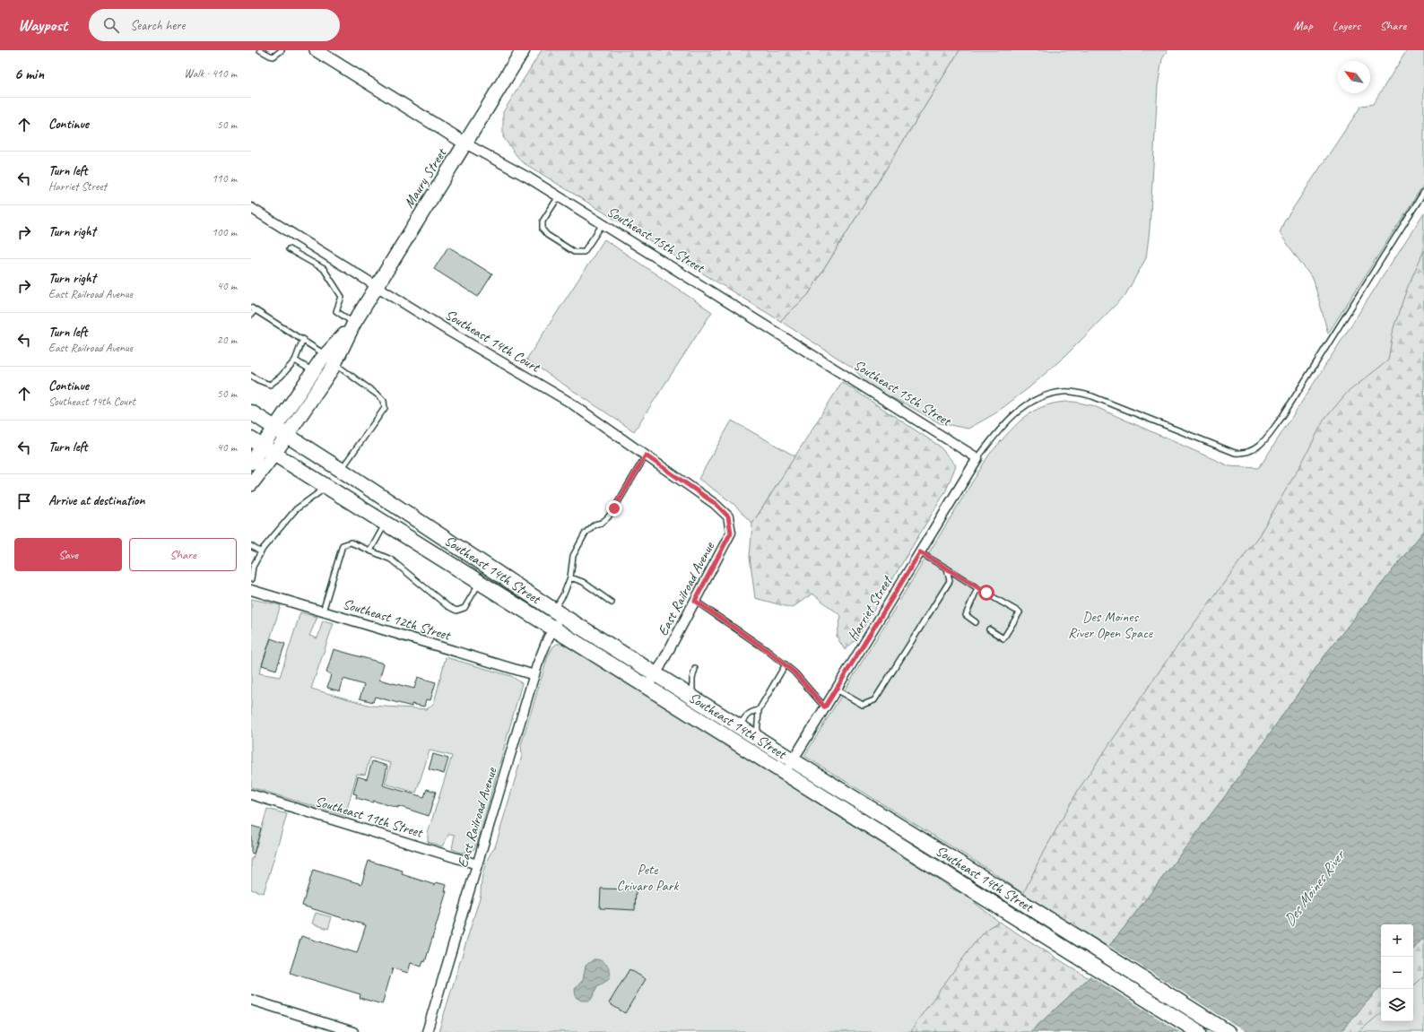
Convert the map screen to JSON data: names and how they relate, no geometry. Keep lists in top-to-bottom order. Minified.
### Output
{"streets":{"main road":["Maury Street","Southeast 14th Street"],"street":["Southeast 15th Street","Southeast 14th Court","East Railroad Avenue","Harriet Street","Southeast 12th Street","Southeast 11th Street"]},"crossings":[["Maury Street","Southeast 15th Street"],["Maury Street","Southeast 14th Court"],["Maury Street","Southeast 14th Street"],["Southeast 15th Street","Harriet Street"],["Southeast 14th Court","East Railroad Avenue"],["Southeast 14th Street","East Railroad Avenue"],["Southeast 14th Street","Harriet Street"],["East Railroad Avenue","Southeast 12th Street"],["East Railroad Avenue","Southeast 11th Street"]],"water":["Des Moines River"],"parks":["Des Moines River Open Space","Pete Crivaro Park"],"north":"top left","page":{"header":"Waypost","search":"Search here","nav":["Map","Layers","Share"],"heading":["6 min","Walk · 410 m"],"list":[["Continue","50 m"],["Turn left","Harriet Street","110 m"],["Turn right","100 m"],["Turn right","East Railroad Avenue","40 m"],["Turn left","East Railroad Avenue","20 m"],["Continue","Southeast 14th Court","50 m"],["Turn left","40 m"],"Arrive at destination"],"buttons":["Save","Share"],"map_buttons":["+","−"]}}
